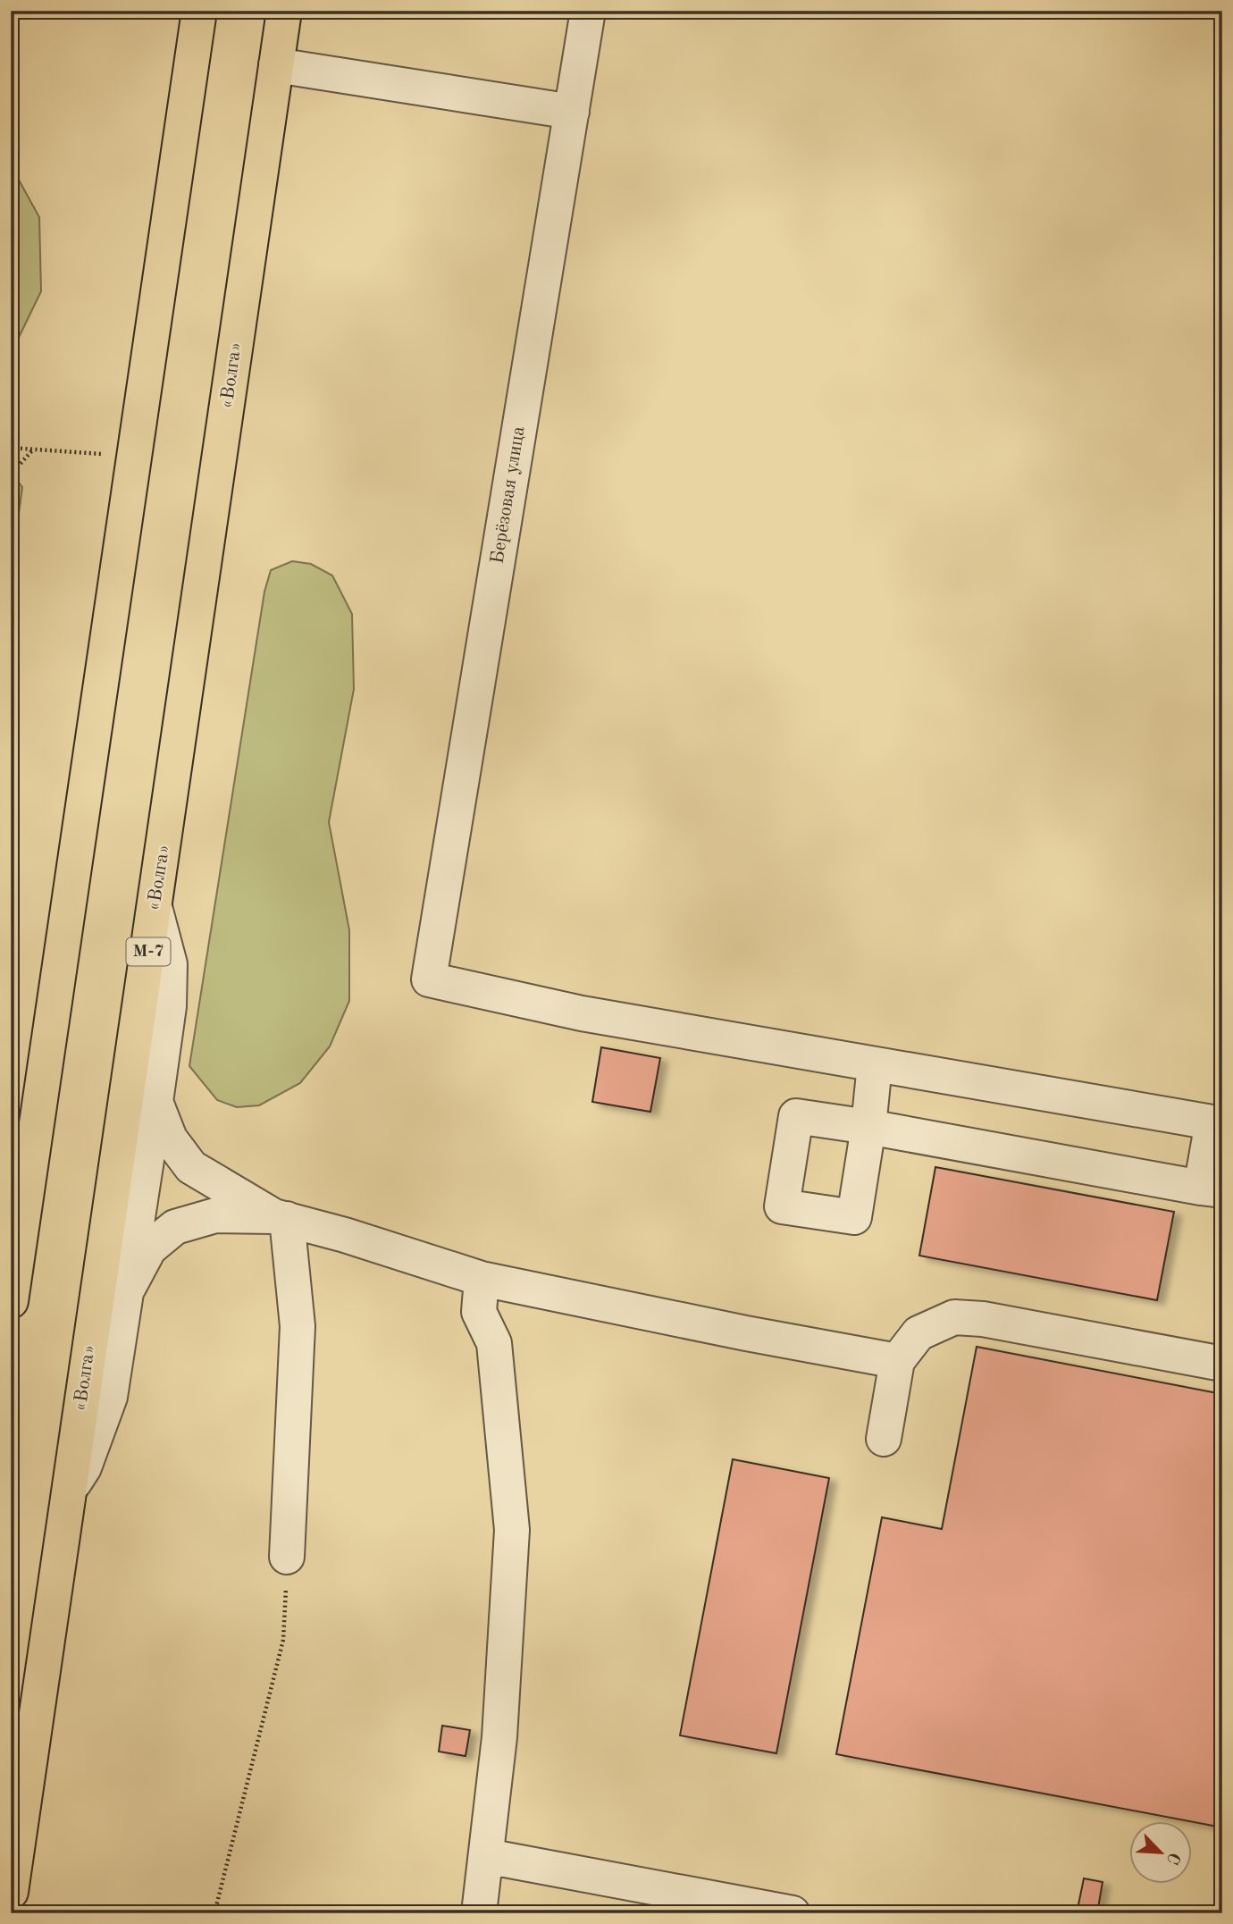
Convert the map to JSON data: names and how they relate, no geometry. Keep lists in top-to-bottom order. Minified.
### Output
{"streets":{"highway":["«Волга»","М-7"],"street":["Берёзовая улица"]},"north":"bottom right"}
